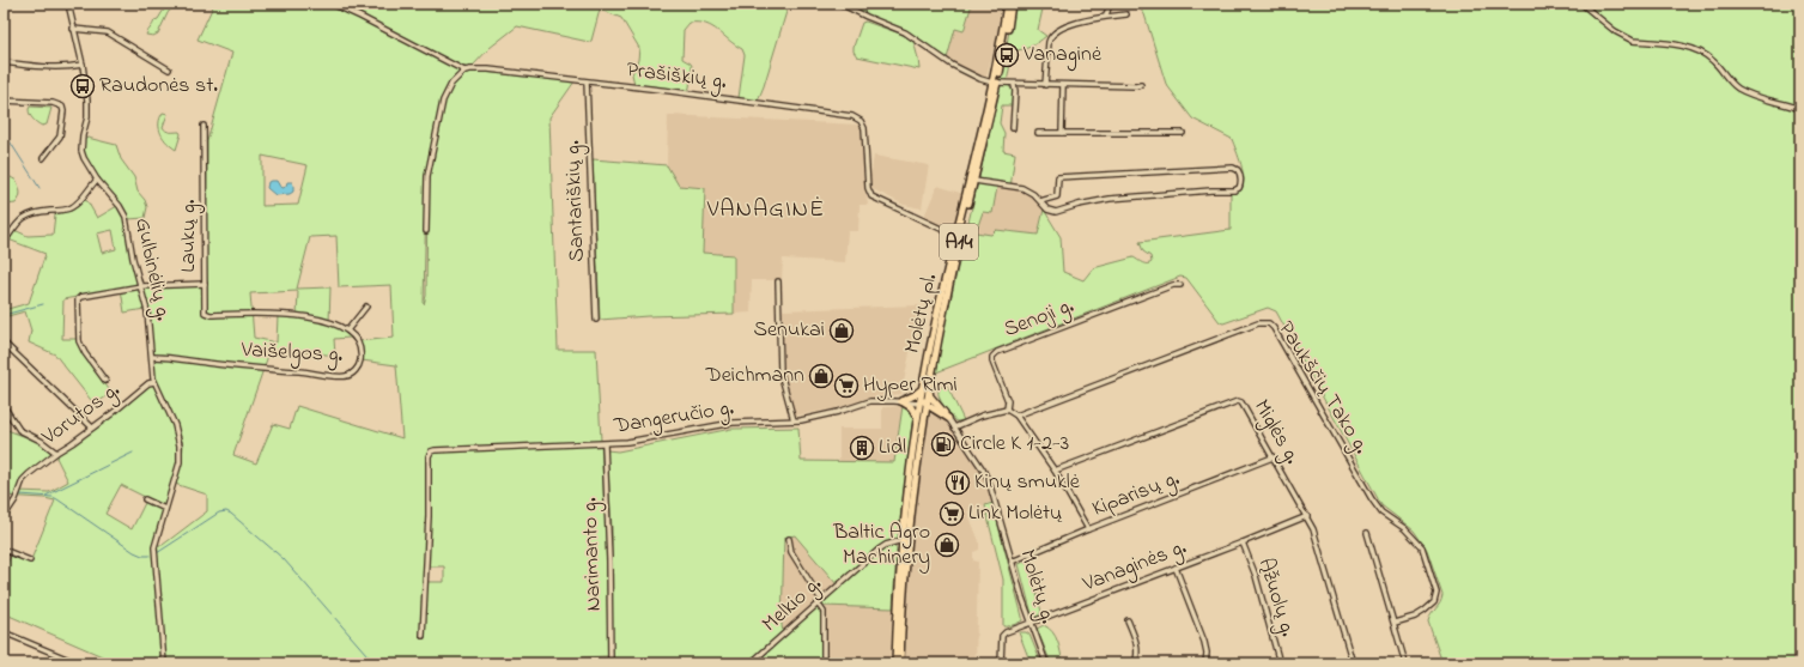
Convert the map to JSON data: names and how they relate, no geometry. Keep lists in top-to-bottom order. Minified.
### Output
{"streets":{"highway":["A14","Molėtų pl."],"street":["Prašiškių g.","Santariškių g.","Laukų g.","Gulbinėlių g.","Senoji g.","Vaišelgos g.","Paukščių Tako g.","Vorutos g.","Dangeručio g.","Miglės g.","Kiparisų g.","Narimanto g.","Vanaginės g.","Molėtų g.","Ąžuolų g.","Melkio g."]},"crossings":[["Prašiškių g.","Santariškių g."],["Prašiškių g.","Molėtų pl."],["Laukų g.","Gulbinėlių g."],["Laukų g.","Vaišelgos g."],["Gulbinėlių g.","Vaišelgos g."],["Gulbinėlių g.","Vorutos g."],["Molėtų pl.","Dangeručio g."],["Molėtų pl.","Melkio g."],["Dangeručio g.","Narimanto g."],["Miglės g.","Kiparisų g."],["Miglės g.","Vanaginės g."],["Kiparisų g.","Molėtų g."],["Vanaginės g.","Molėtų g."],["Vanaginės g.","Ąžuolų g."]],"districts":["VANAGINĖ"],"places":{"bus stop":["Vanaginė","Raudonės st."],"shop":["Senukai","Deichmann","Baltic Agro Machinery"],"supermarket":["Hyper Rimi","Link Molėtų"],"fuel station":["Circle K 1-2-3"],"building":["Lidl"],"restaurant":["Kinų smuklė"]}}
